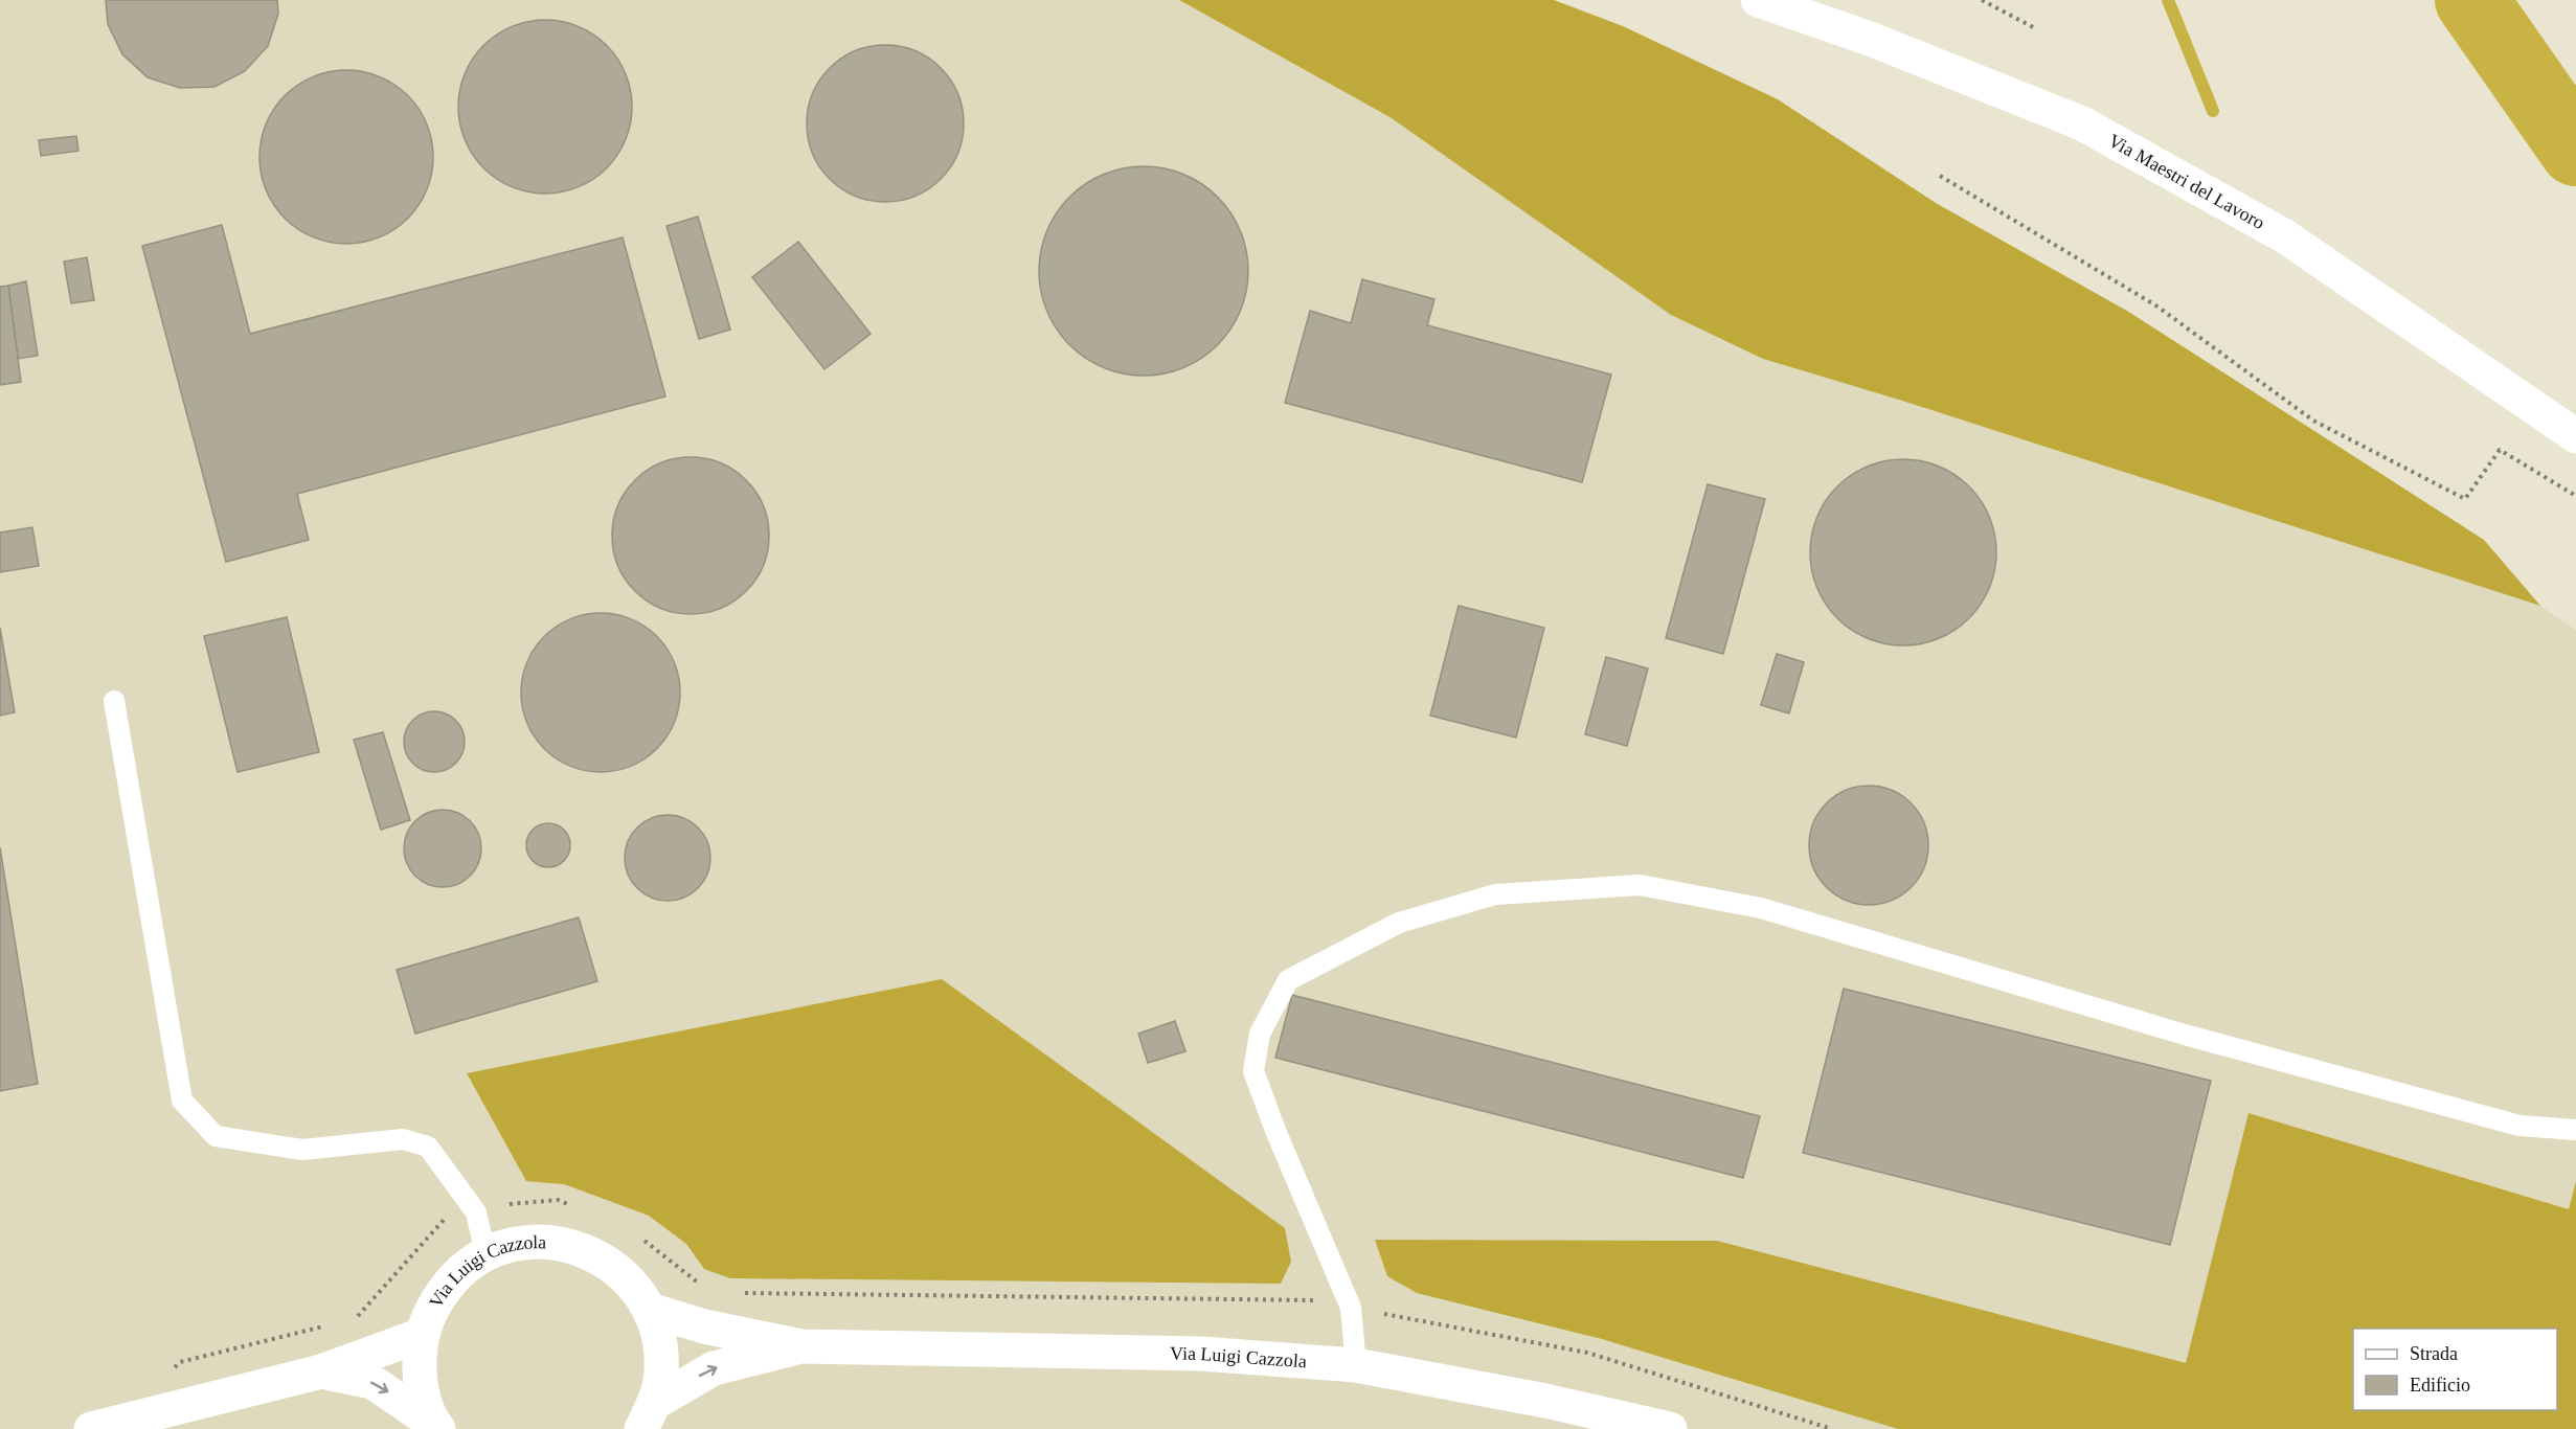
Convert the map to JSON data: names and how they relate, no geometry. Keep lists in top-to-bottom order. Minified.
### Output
{"streets":{"main road":["Via Maestri del Lavoro","Via Luigi Cazzola"]},"legend":["Strada","Edificio"]}
